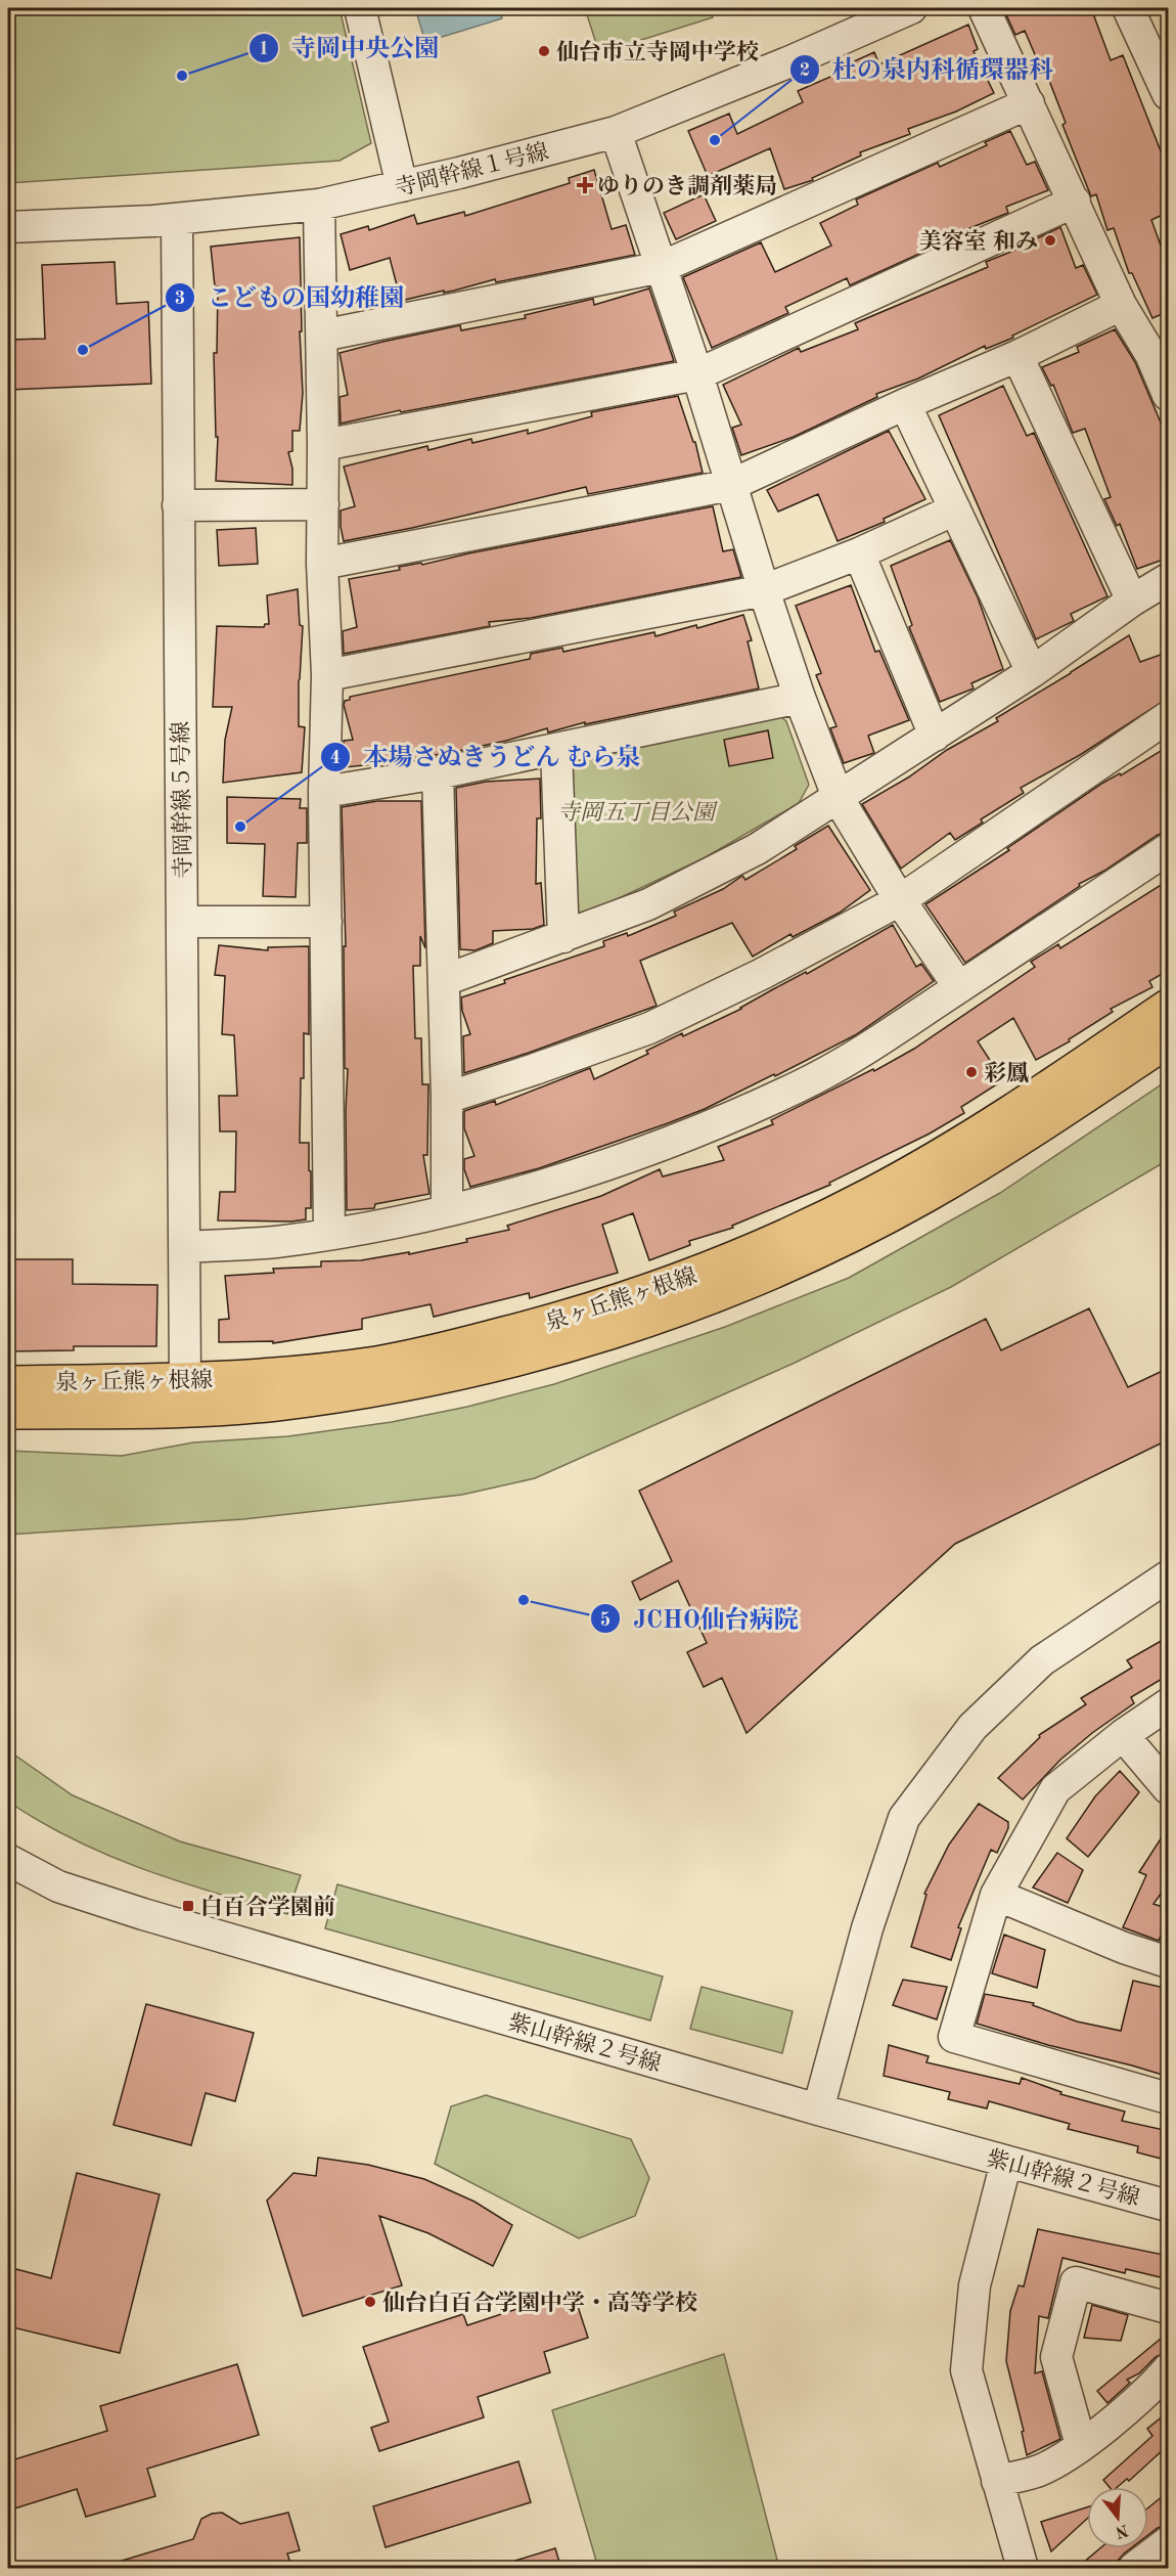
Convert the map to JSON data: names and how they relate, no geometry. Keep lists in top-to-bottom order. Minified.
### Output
{"streets":{"main road":["泉ヶ丘熊ヶ根線"],"street":["寺岡幹線１号線","寺岡幹線５号線","紫山幹線２号線"]},"crossings":[["寺岡幹線１号線","寺岡幹線５号線"],["寺岡幹線５号線","泉ヶ丘熊ヶ根線"]],"parks":["寺岡五丁目公園"],"places":{"other":["仙台市立寺岡中学校","寺岡中央公園","杜の泉内科循環器科","美容室 和み","こどもの国幼稚園","本場さぬきうどん むら泉","彩鳳","JCHO仙台病院","仙台白百合学園中学・高等学校"],"health":["ゆりのき調剤薬局"],"transit":["白百合学園前"]},"north":"bottom"}
